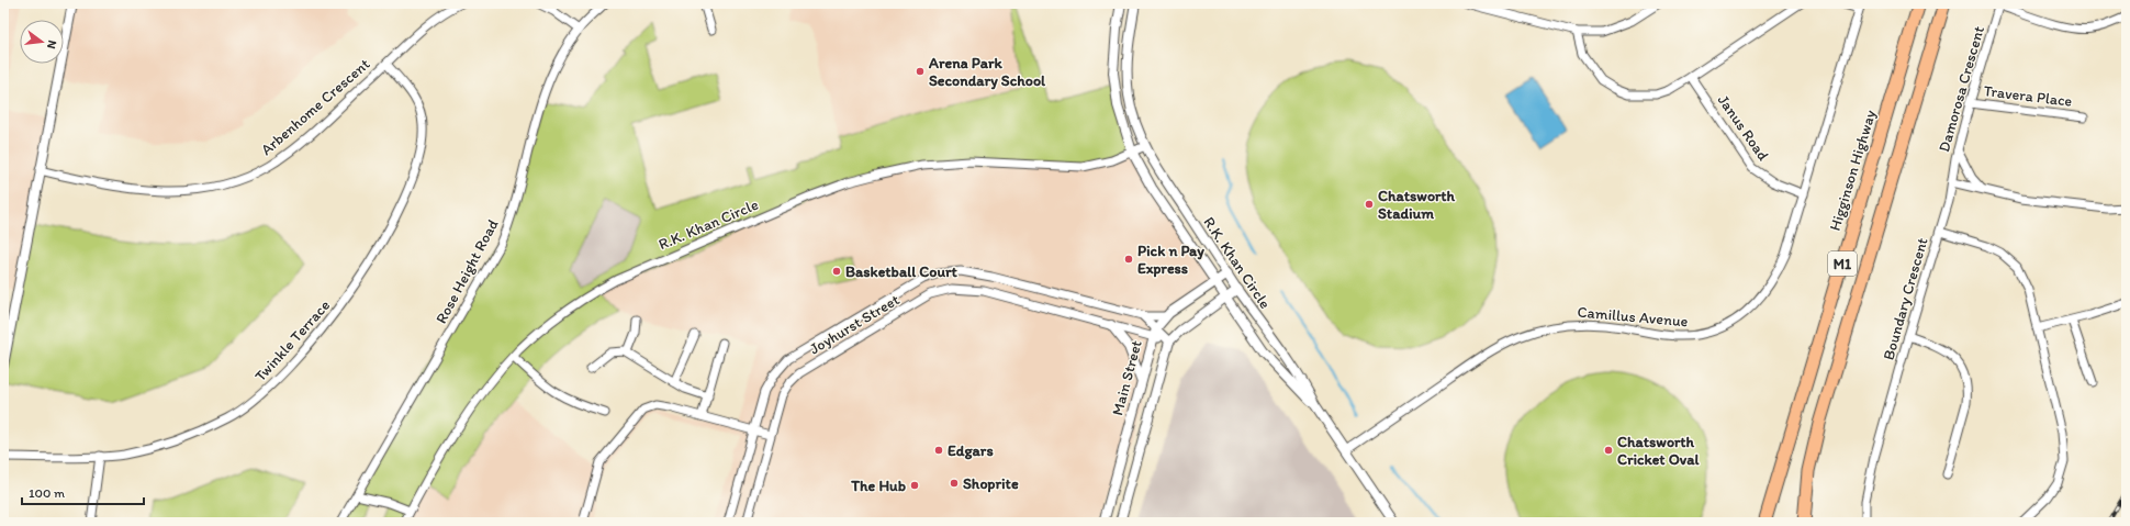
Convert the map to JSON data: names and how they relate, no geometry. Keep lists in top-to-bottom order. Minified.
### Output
{"streets":{"highway":["Higginson Highway","M1"],"street":["Damorosa Crescent","Travera Place","Arbenhome Crescent","Janus Road","R.K. Khan Circle","Rose Height Road","Boundary Crescent","Camillus Avenue","Joyhurst Street","Twinkle Terrace","Main Street"]},"crossings":[["Damorosa Crescent","Travera Place"],["Damorosa Crescent","Boundary Crescent"],["Arbenhome Crescent","Twinkle Terrace"],["Janus Road","Camillus Avenue"],["R.K. Khan Circle","Camillus Avenue"],["R.K. Khan Circle","Main Street"],["Joyhurst Street","Main Street"]],"places":["Arena Park Secondary School","Chatsworth Stadium","Pick n Pay Express","Basketball Court","Edgars","Chatsworth Cricket Oval","Shoprite","The Hub"],"scale_bar":"100 m","north":"right"}
